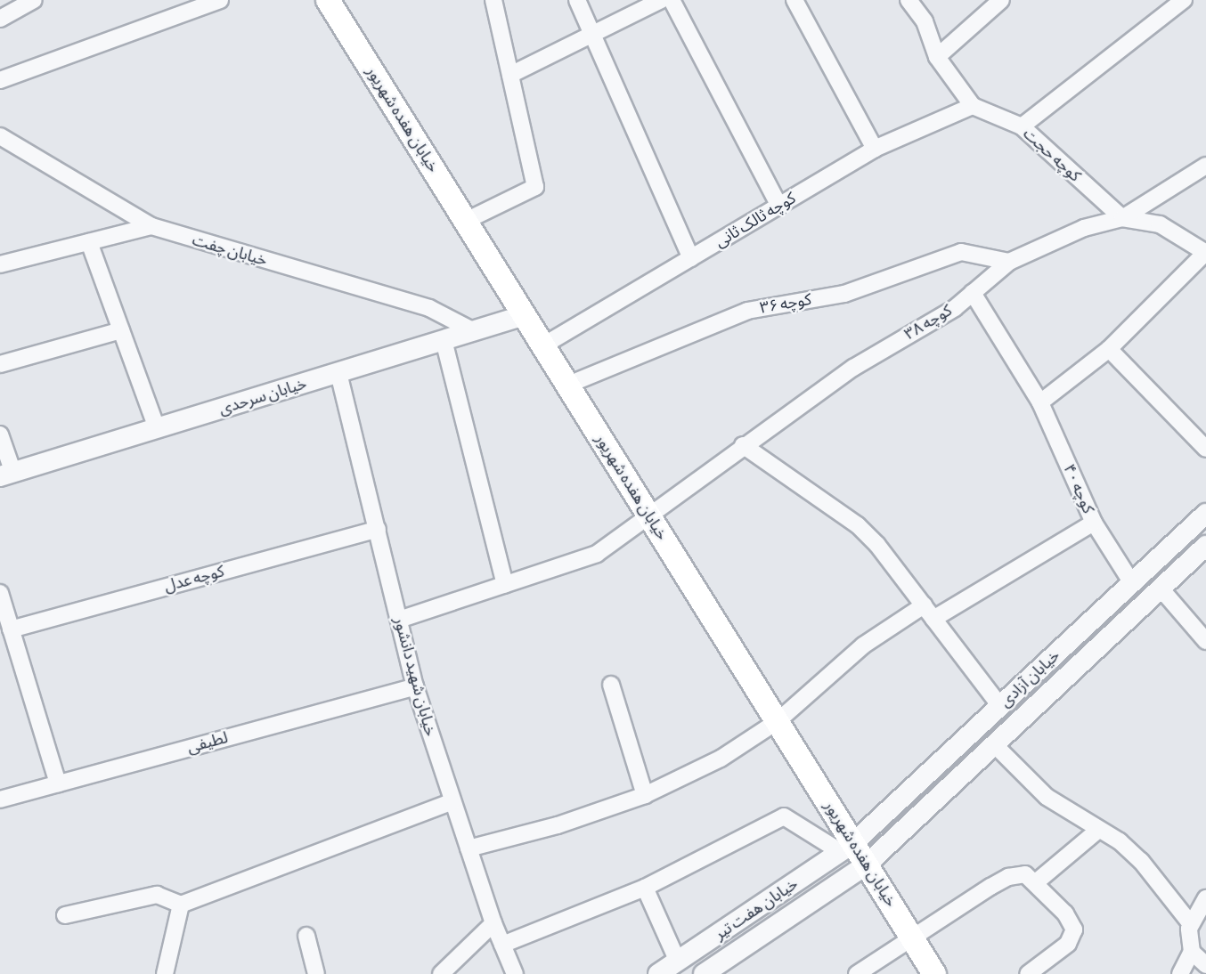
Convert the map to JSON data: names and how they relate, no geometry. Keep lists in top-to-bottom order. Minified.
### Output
{"streets":{"main road":["خیابان هفده شهریور"],"street":["کوچه حجت","کوچه ثالک ثانی","خیابان چفت","کوچه ۳۶","کوچه ۳۸","خیابان سرحدی","کوچه ۴۰","کوچه عدل","خیابان شهید دانشور","خیابان آزادی","لطیفی","خیابان هفت تیر"]},"crossings":[["خیابان هفده شهریور","کوچه ثالک ثانی"],["خیابان هفده شهریور","کوچه ۳۶"],["خیابان هفده شهریور","کوچه ۳۸"],["خیابان هفده شهریور","خیابان سرحدی"],["خیابان هفده شهریور","کوچه ۴۰"],["خیابان هفده شهریور","خیابان آزادی"],["خیابان هفده شهریور","خیابان هفت تیر"],["کوچه حجت","کوچه ثالک ثانی"],["کوچه حجت","کوچه ۳۸"],["خیابان چفت","خیابان سرحدی"],["کوچه ۳۶","کوچه ۳۸"],["کوچه ۳۸","کوچه ۴۰"],["کوچه ۳۸","خیابان شهید دانشور"],["خیابان سرحدی","خیابان شهید دانشور"],["کوچه ۴۰","خیابان شهید دانشور"],["کوچه عدل","خیابان شهید دانشور"],["خیابان شهید دانشور","لطیفی"],["خیابان آزادی","خیابان هفت تیر"]]}
